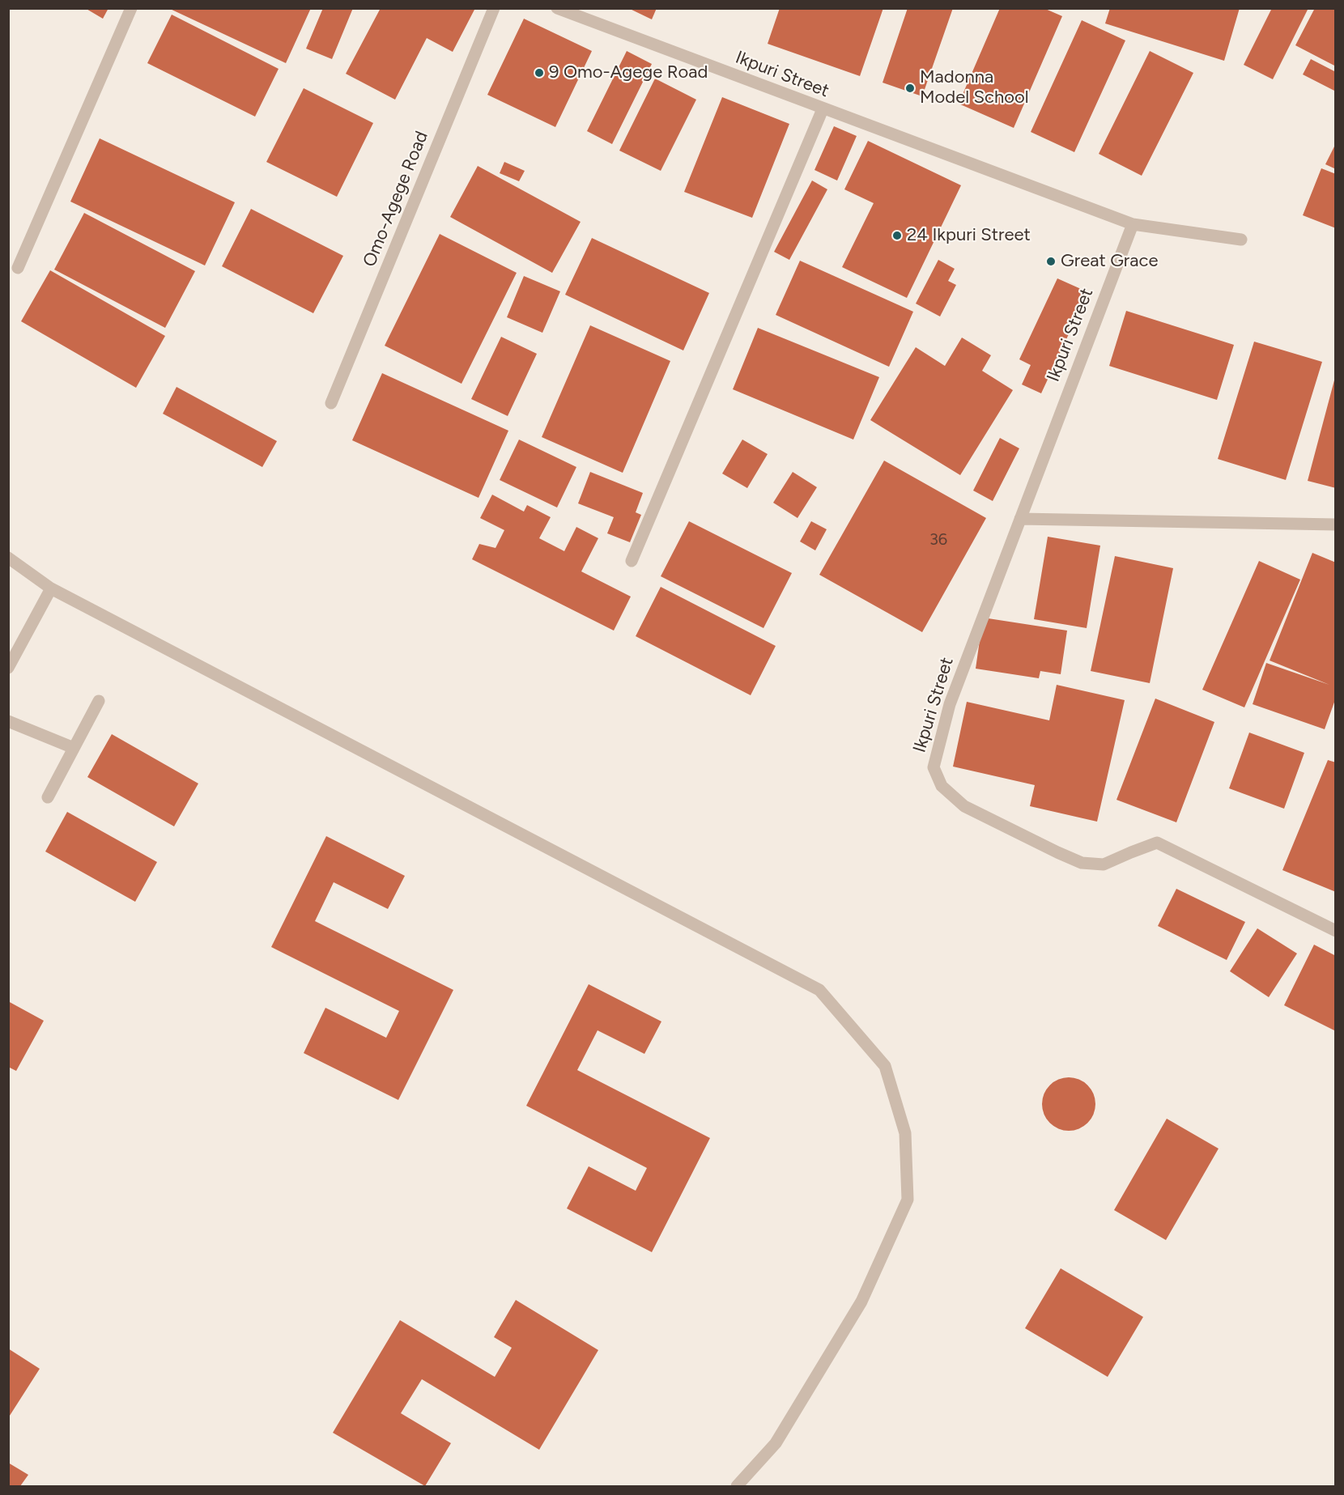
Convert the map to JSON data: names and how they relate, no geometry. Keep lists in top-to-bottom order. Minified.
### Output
{"streets":{"street":["Ikpuri Street","Omo-Agege Road"]},"places":["9 Omo-Agege Road","Madonna Model School","24 Ikpuri Street","Great Grace"],"house_numbers":["36"]}
